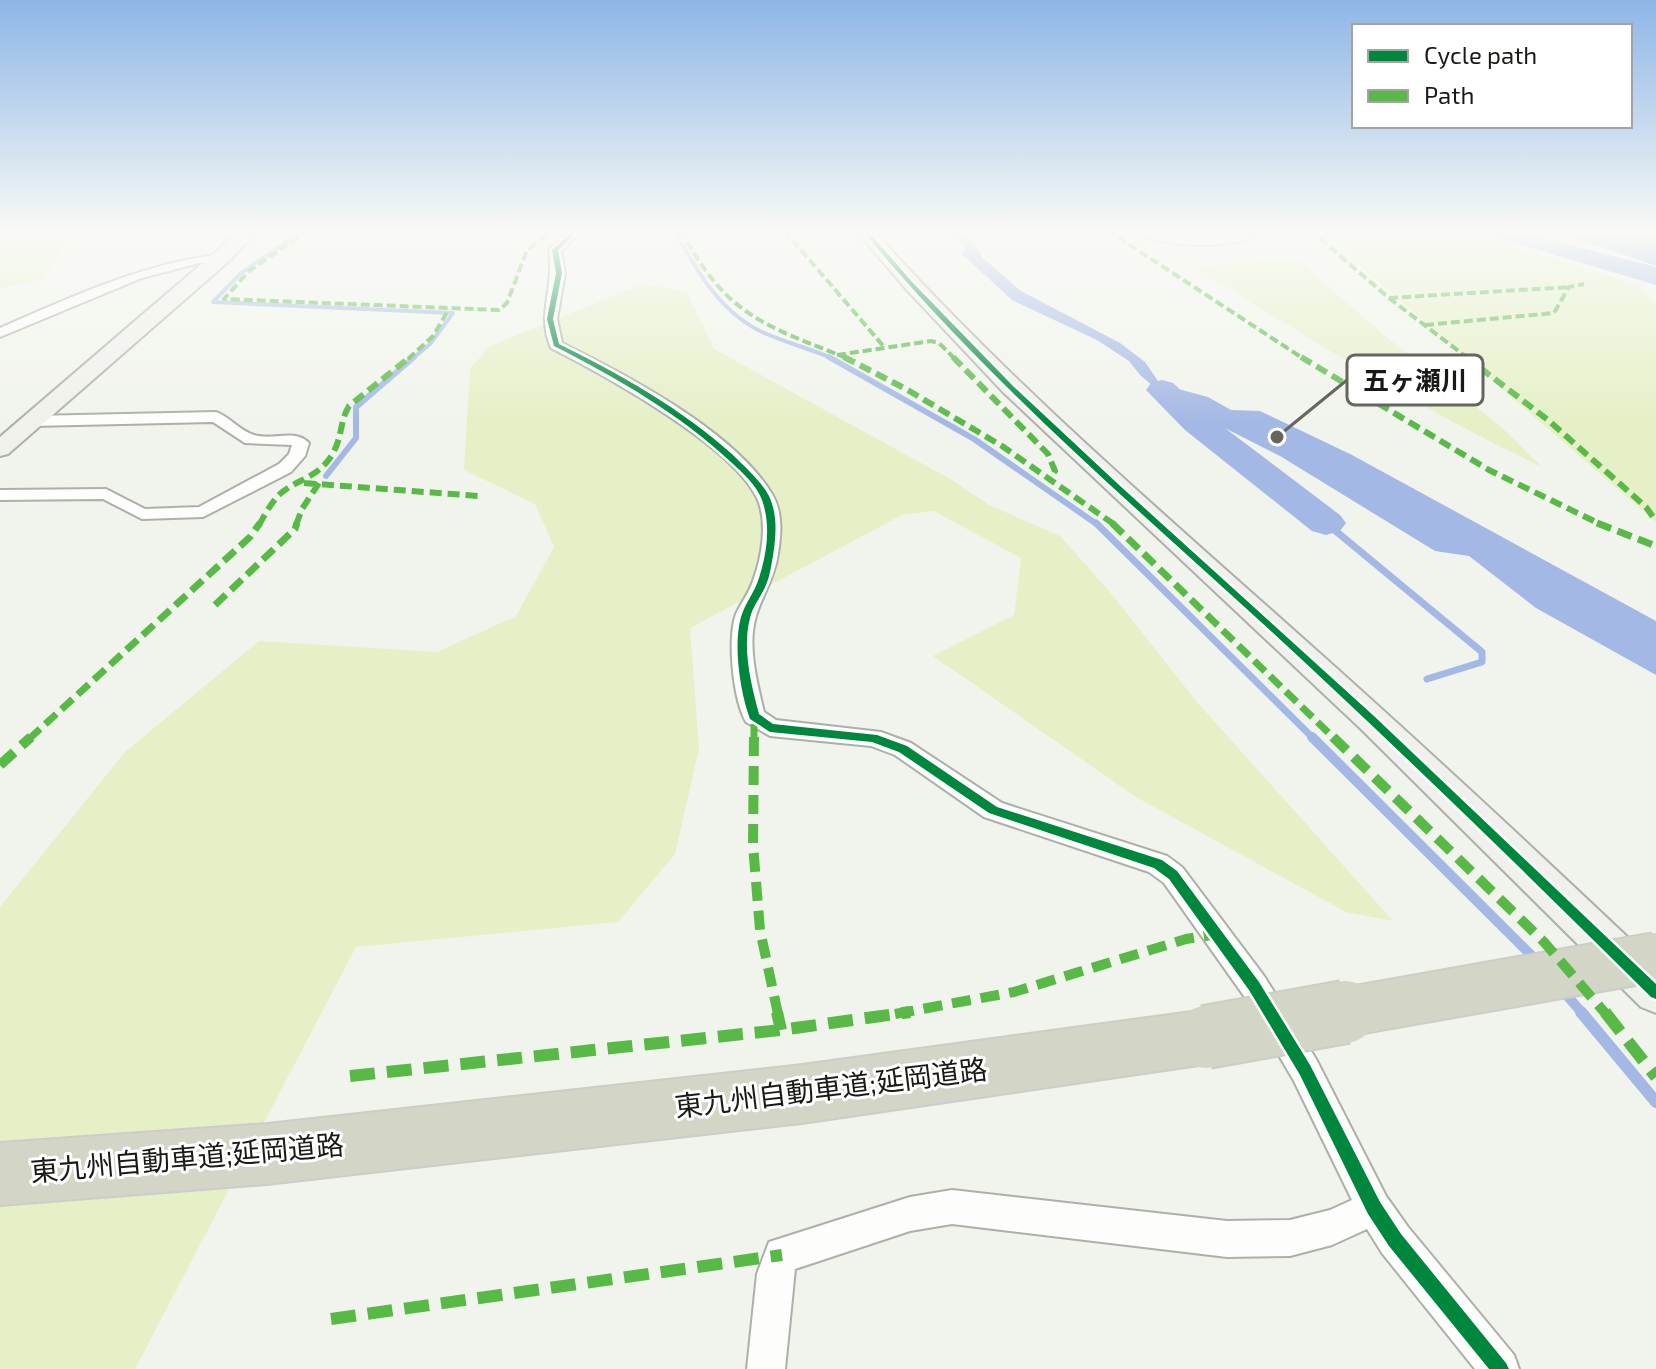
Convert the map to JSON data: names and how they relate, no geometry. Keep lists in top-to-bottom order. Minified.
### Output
{"streets":{"highway":["東九州自動車道;延岡道路"]},"places":["五ヶ瀬川"],"legend":["Cycle path","Path"]}
